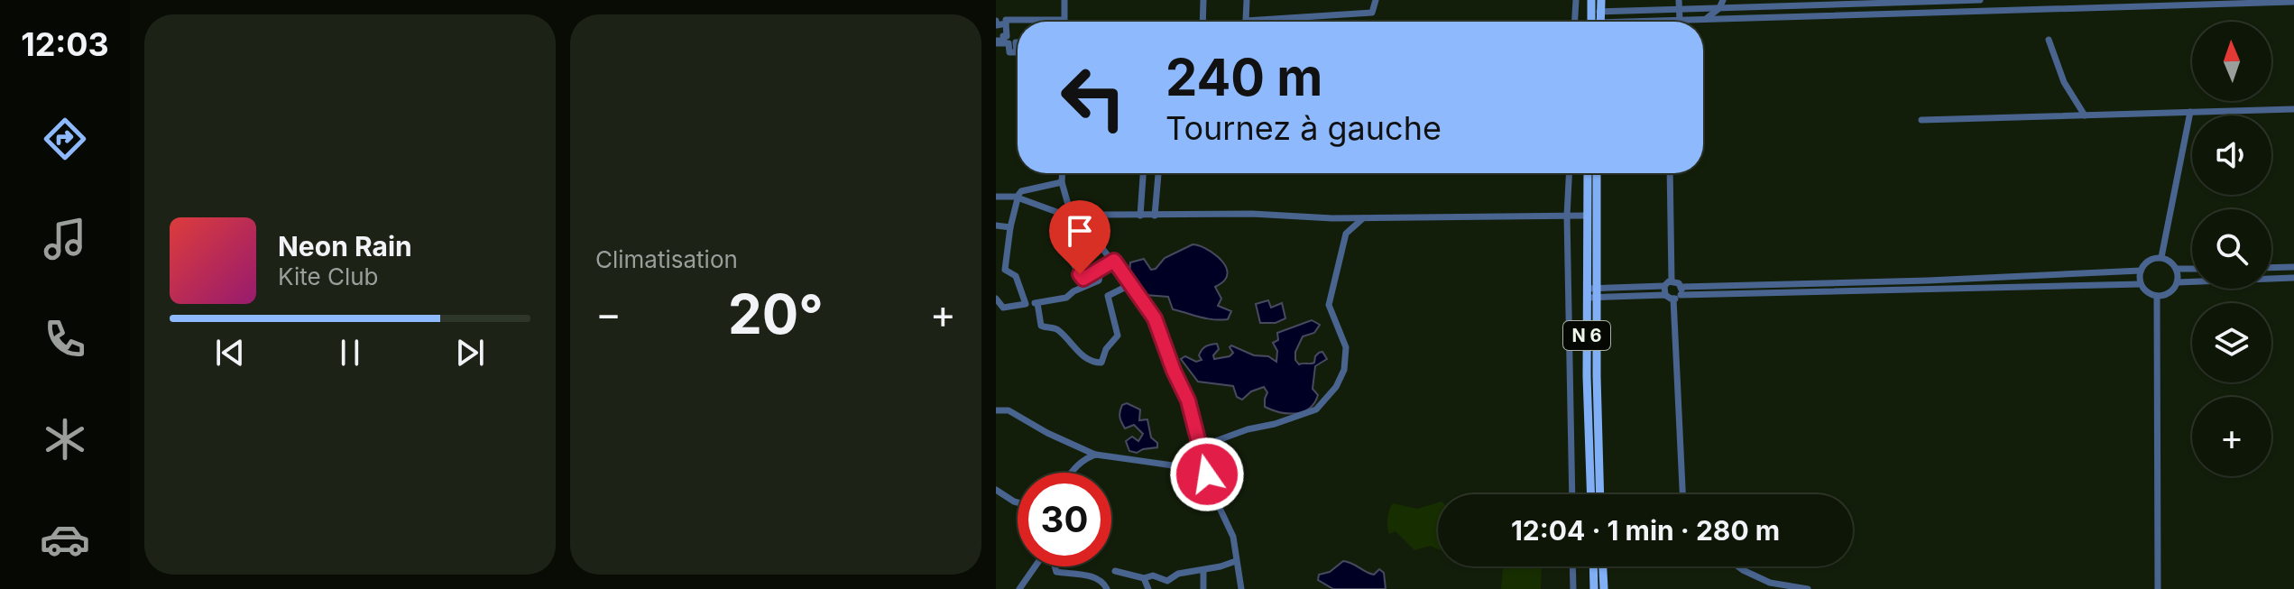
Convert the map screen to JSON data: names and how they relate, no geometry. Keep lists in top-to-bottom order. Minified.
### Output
{"streets":{"main road":["N 6"]},"north":"top","page":{"tabs":"12:03","tile":"Climatisation","map_buttons":"+","turn":["240 m","Tournez à gauche"],"song":["Neon Rain","Kite Club"],"heat":["−","20°","+"],"limit":"30","trip":"12:04 · 1 min · 280 m"}}
